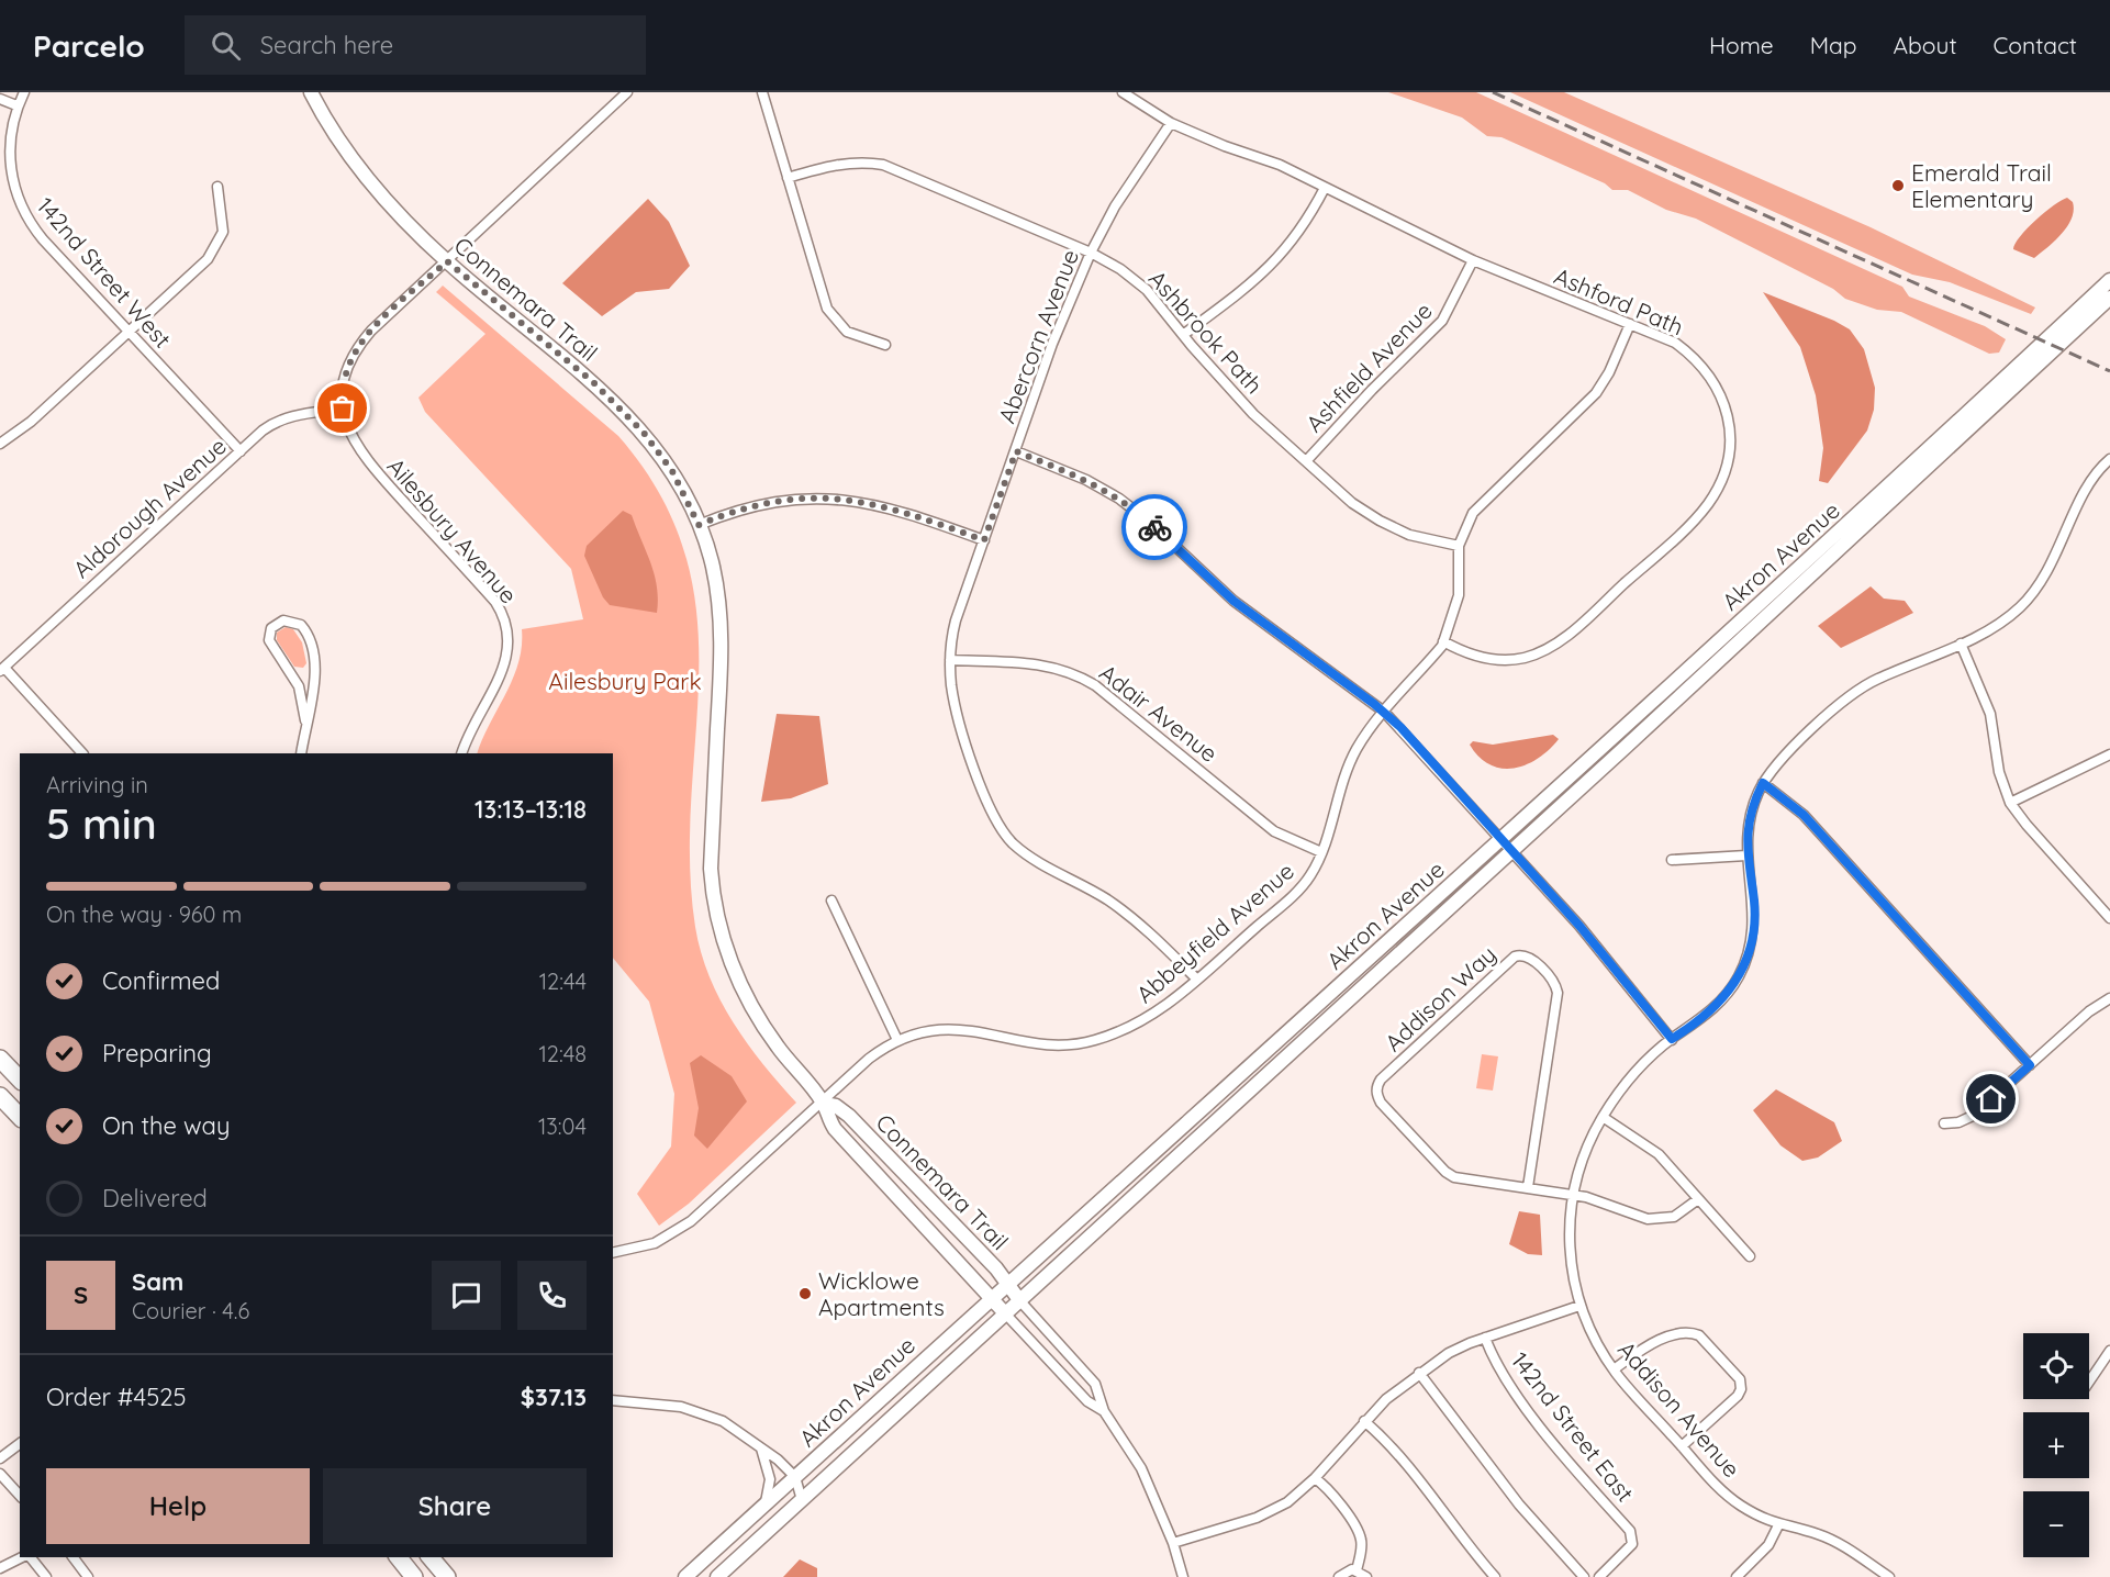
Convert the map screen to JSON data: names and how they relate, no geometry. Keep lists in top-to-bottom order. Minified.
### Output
{"streets":{"street":["142nd Street West","Connemara Trail","Ashford Path","Ashbrook Path","Abercorn Avenue","Ashfield Avenue","Aldorough Avenue","Ailesbury Avenue","Akron Avenue","Adair Avenue","Abbeyfield Avenue","Addison Way","Addison Avenue","142nd Street East"]},"crossings":[["142nd Street West","Aldorough Avenue"],["Connemara Trail","Ailesbury Avenue"],["Connemara Trail","Akron Avenue"],["Connemara Trail","Abbeyfield Avenue"],["Ashford Path","Abercorn Avenue"],["Ashford Path","Ashfield Avenue"],["Ashford Path","Abbeyfield Avenue"],["Ashbrook Path","Abercorn Avenue"],["Ashbrook Path","Ashfield Avenue"],["Ashbrook Path","Abbeyfield Avenue"],["Abercorn Avenue","Adair Avenue"],["Abercorn Avenue","Abbeyfield Avenue"],["Aldorough Avenue","Ailesbury Avenue"],["Adair Avenue","Abbeyfield Avenue"],["Addison Way","Addison Avenue"]],"parks":["Ailesbury Park"],"places":["Emerald Trail Elementary","Wicklowe Apartments"],"page":{"header":"Parcelo","search":"Search here","nav":["Home","Map","About","Contact"],"heading":["5 min","Arriving in","13:13–13:18"],"panel":["Sam","Courier · 4.6","Order #4525","$37.13"],"bar":"On the way · 960 m","list":[["Confirmed","12:44"],["Preparing","12:48"],["On the way","13:04"],"Delivered"],"round":"S","map_buttons":["+","−"],"buttons":["Help","Share"]}}
